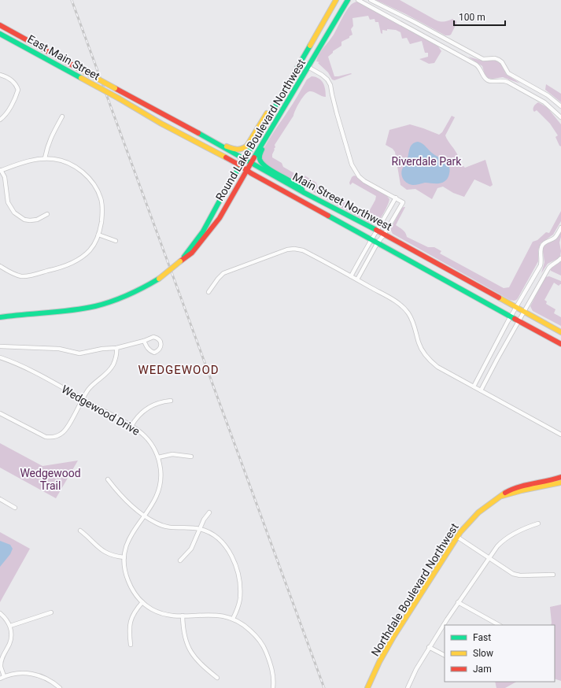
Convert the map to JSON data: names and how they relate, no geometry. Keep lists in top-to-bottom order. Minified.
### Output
{"streets":{"main road":["East Main Street","Round Lake Boulevard Northwest","Main Street Northwest","Northdale Boulevard Northwest"],"street":["Wedgewood Drive"]},"crossings":[["East Main Street","Main Street Northwest"],["Round Lake Boulevard Northwest","Main Street Northwest"]],"districts":["WEDGEWOOD"],"parks":["Riverdale Park","Wedgewood Trail"],"legend":["Fast","Slow","Jam"],"scale_bar":"100 m"}
